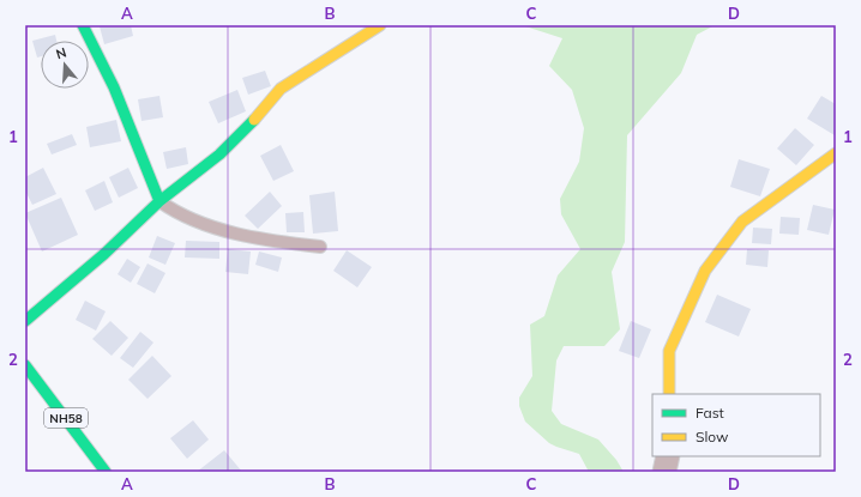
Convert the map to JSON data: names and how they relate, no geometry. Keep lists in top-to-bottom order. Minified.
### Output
{"streets":{"street":["NH58"]},"legend":["Fast","Slow"],"north":"top","grid":{"columns":["A","B","C","D"],"rows":["1","2"]}}
